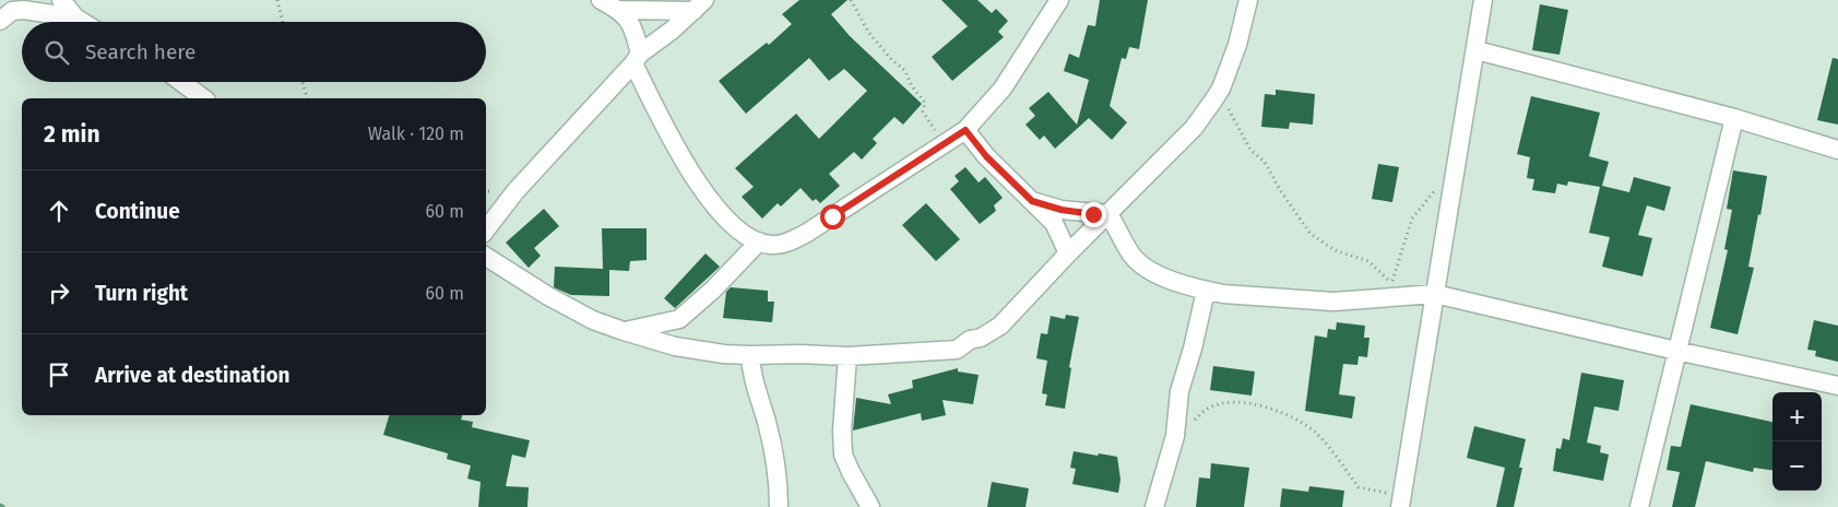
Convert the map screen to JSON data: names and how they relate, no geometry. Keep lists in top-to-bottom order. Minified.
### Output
{"page":{"search":"Search here","heading":["2 min","Walk · 120 m"],"list":[["Continue","60 m"],["Turn right","60 m"],"Arrive at destination"],"map_buttons":["+","−"]}}
